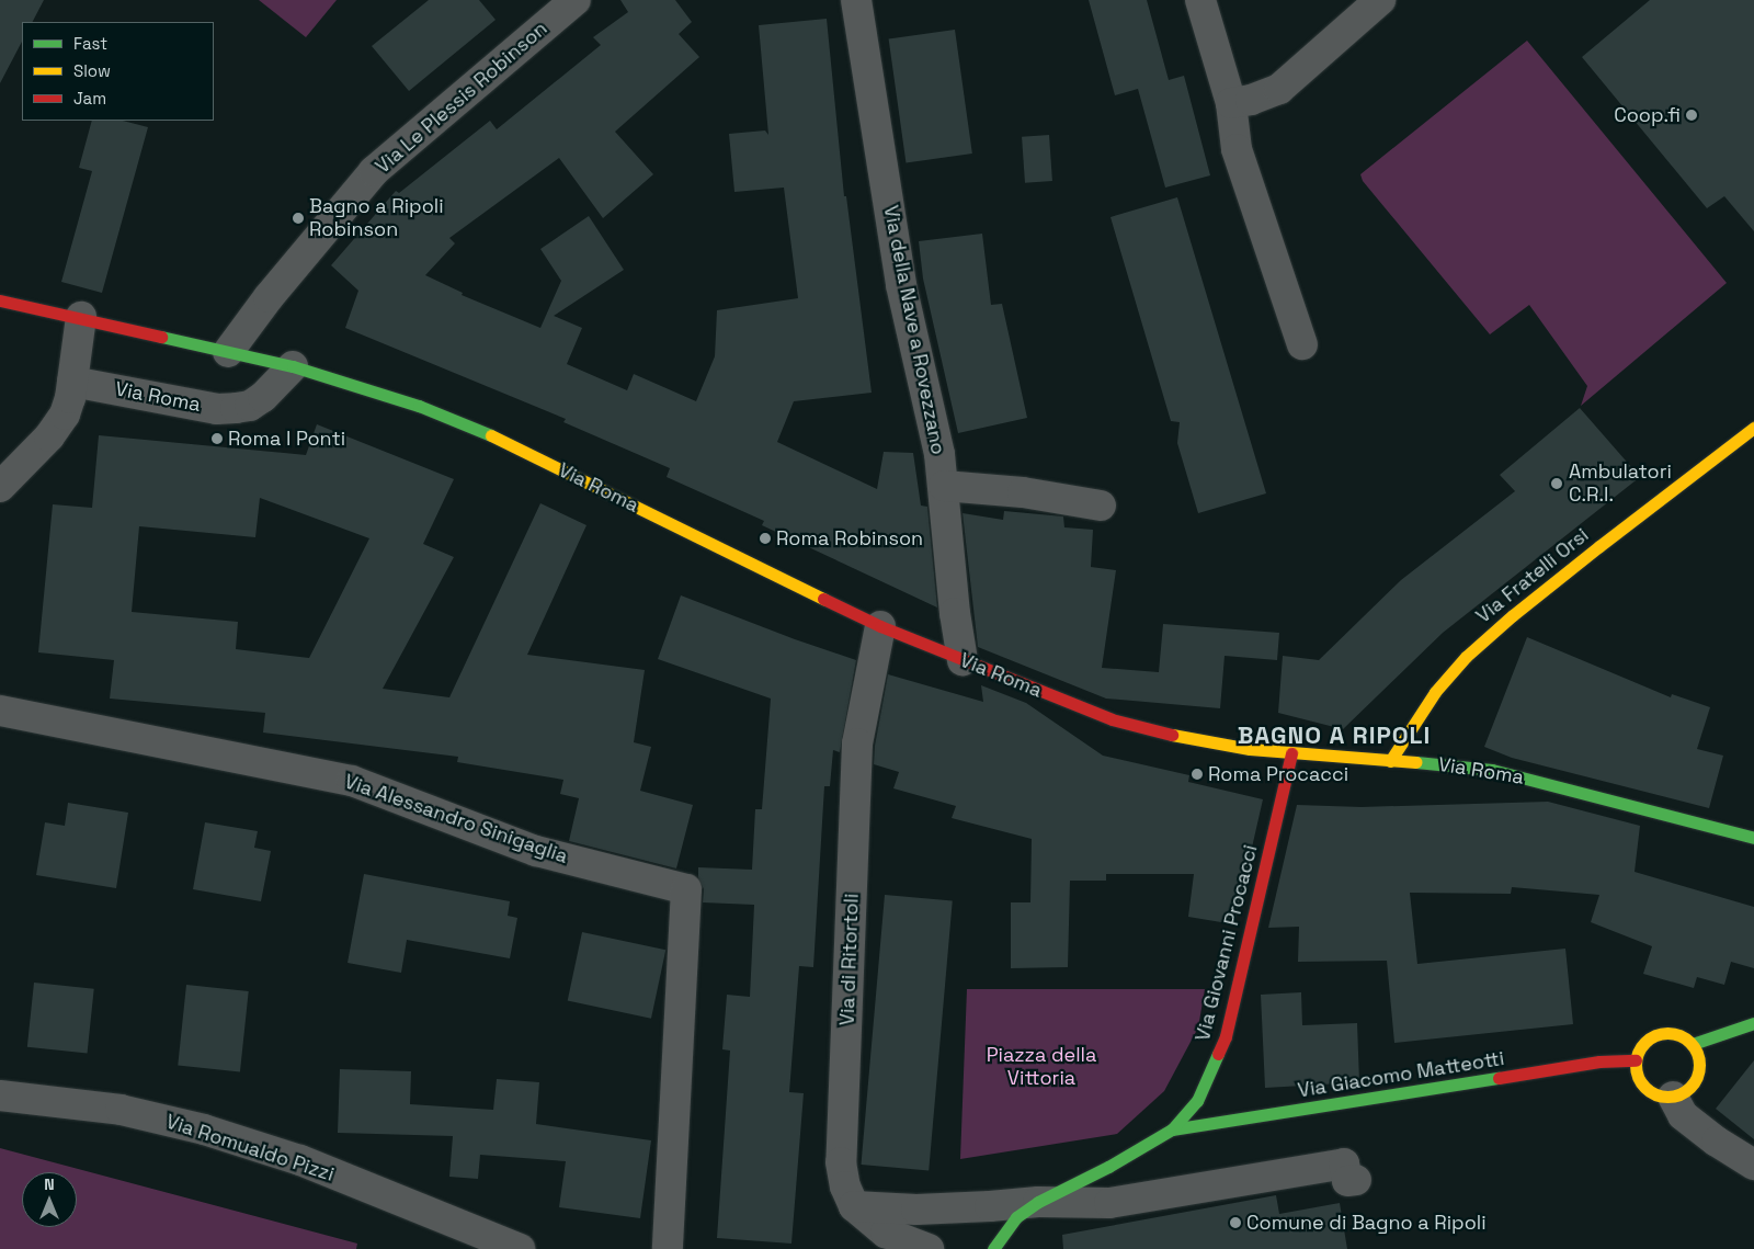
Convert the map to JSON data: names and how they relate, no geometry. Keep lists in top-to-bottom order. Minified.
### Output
{"streets":{"street":["Via Le Plessis Robinson","Via della Nave a Rovezzano","Via Roma","Via Fratelli Orsi","Via Alessandro Sinigaglia","Via Giovanni Procacci","Via di Ritortoli","Via Giacomo Matteotti","Via Romualdo Pizzi"]},"crossings":[["Via Le Plessis Robinson","Via Roma"],["Via della Nave a Rovezzano","Via Roma"],["Via Roma","Via Fratelli Orsi"],["Via Roma","Via Giovanni Procacci"],["Via Roma","Via di Ritortoli"],["Via Giovanni Procacci","Via Giacomo Matteotti"]],"districts":["BAGNO A RIPOLI"],"parks":["Piazza della Vittoria"],"places":["Coop.fi","Bagno a Ripoli Robinson","Roma I Ponti","Ambulatori C.R.I.","Roma Robinson","Roma Procacci","Comune di Bagno a Ripoli"],"legend":["Fast","Slow","Jam"],"north":"top"}
